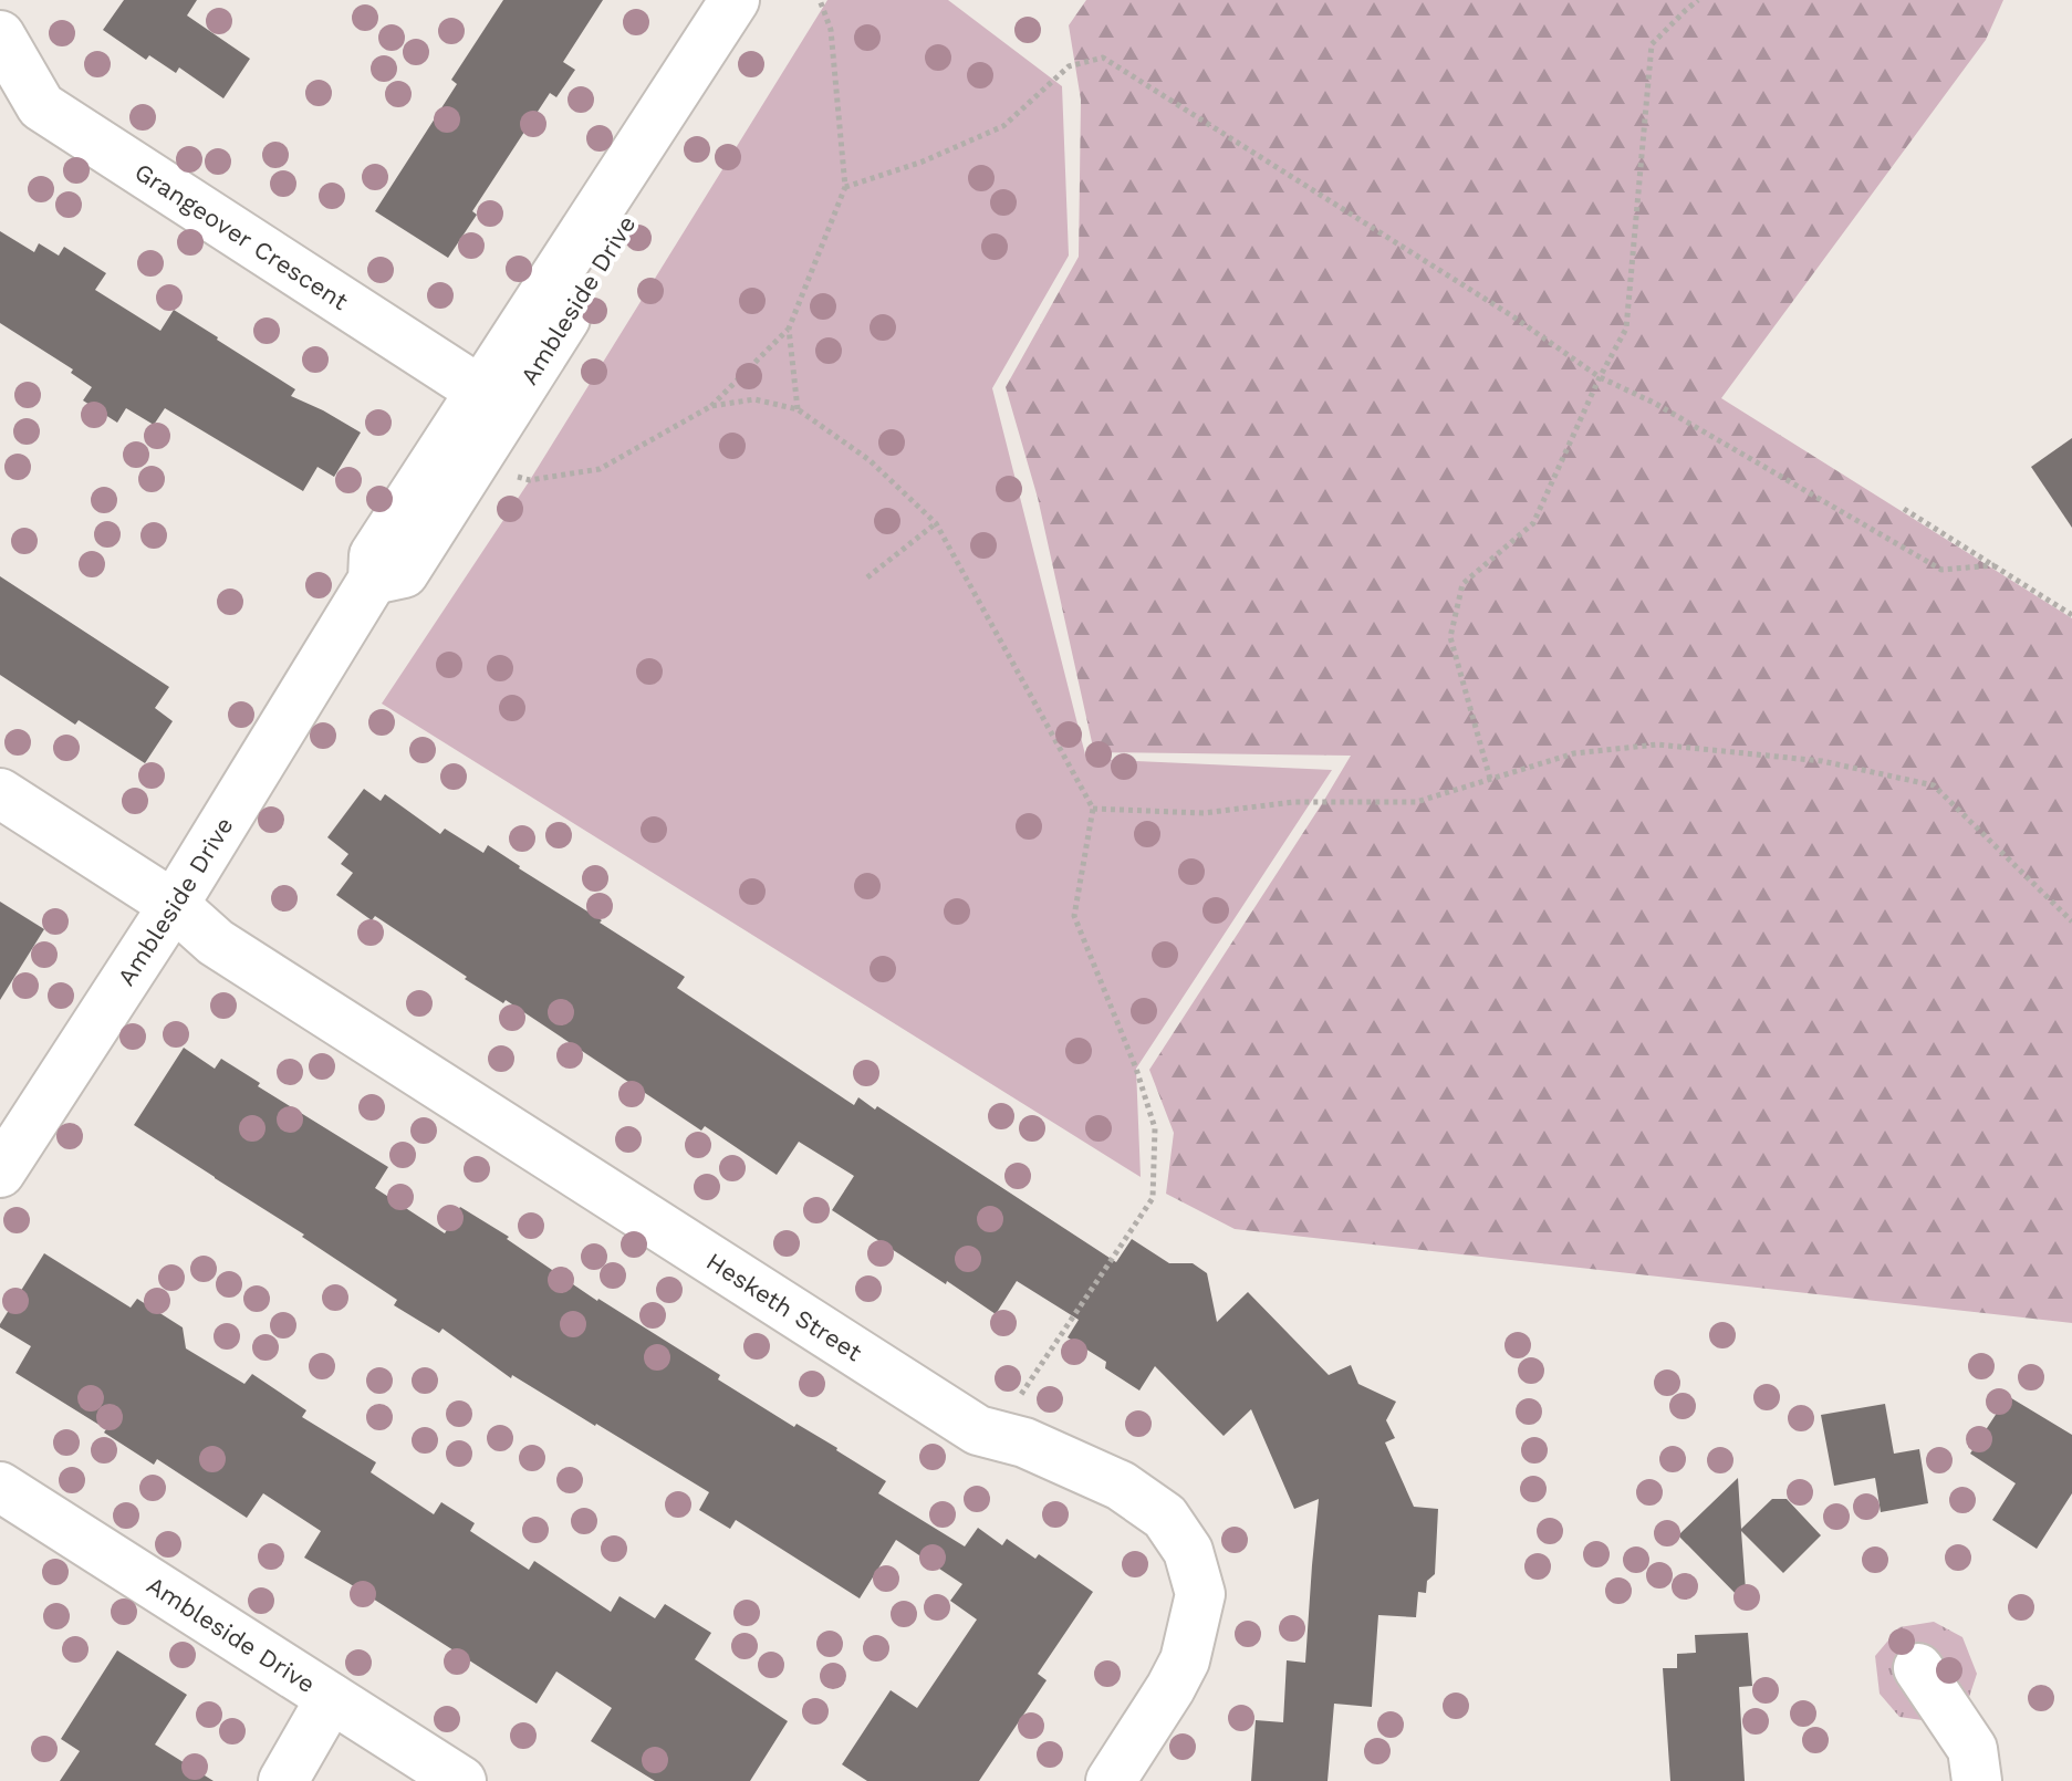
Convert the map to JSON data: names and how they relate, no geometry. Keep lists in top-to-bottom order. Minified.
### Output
{"streets":{"street":["Grangeover Crescent","Ambleside Drive","Hesketh Street"]},"crossings":[["Grangeover Crescent","Ambleside Drive"],["Ambleside Drive","Hesketh Street"]]}
